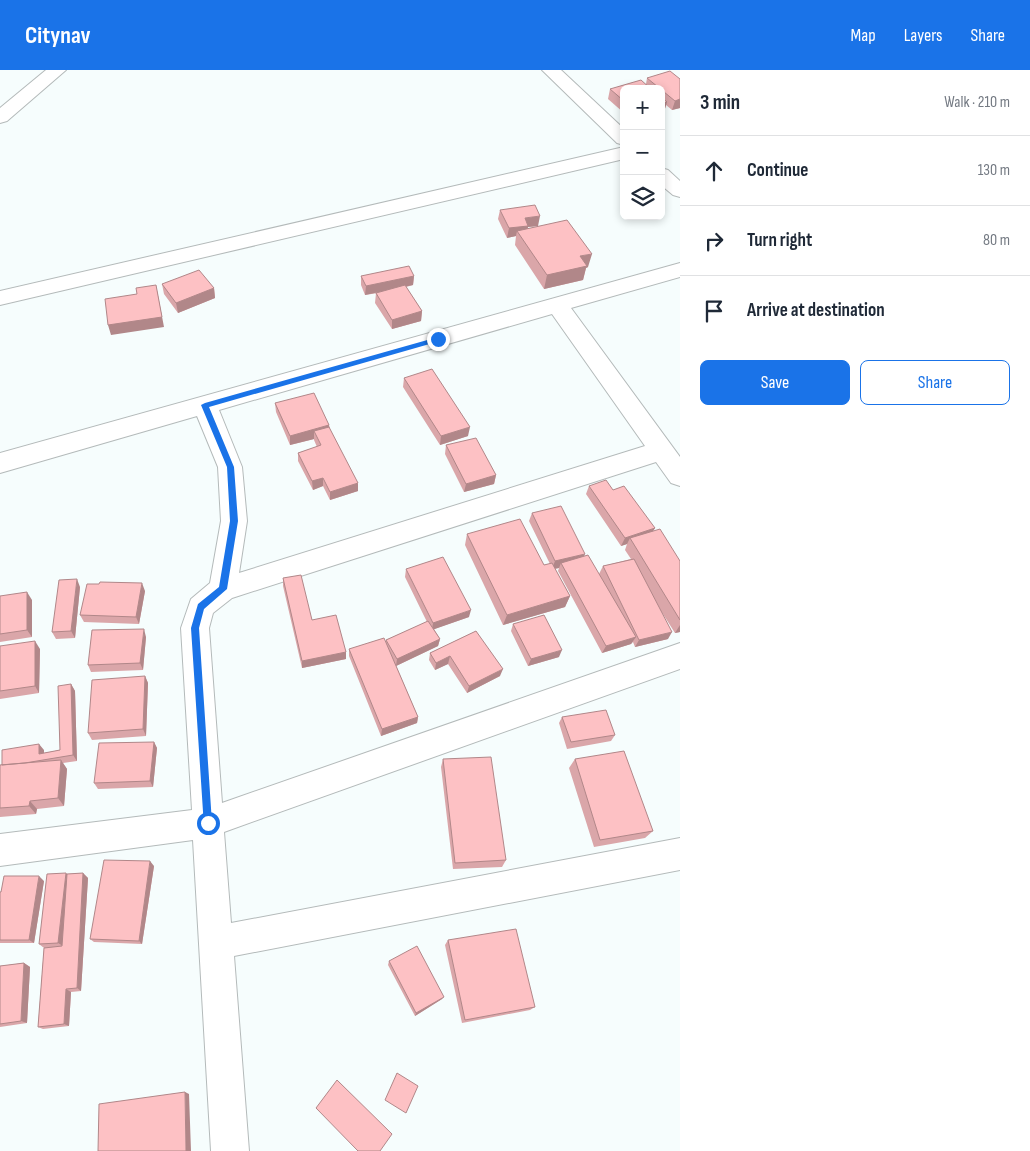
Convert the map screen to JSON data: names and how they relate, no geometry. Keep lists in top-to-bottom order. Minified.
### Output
{"page":{"header":"Citynav","nav":["Map","Layers","Share"],"heading":["3 min","Walk · 210 m"],"map_buttons":["+","−"],"list":[["Continue","130 m"],["Turn right","80 m"],"Arrive at destination"],"buttons":["Save","Share"]}}
